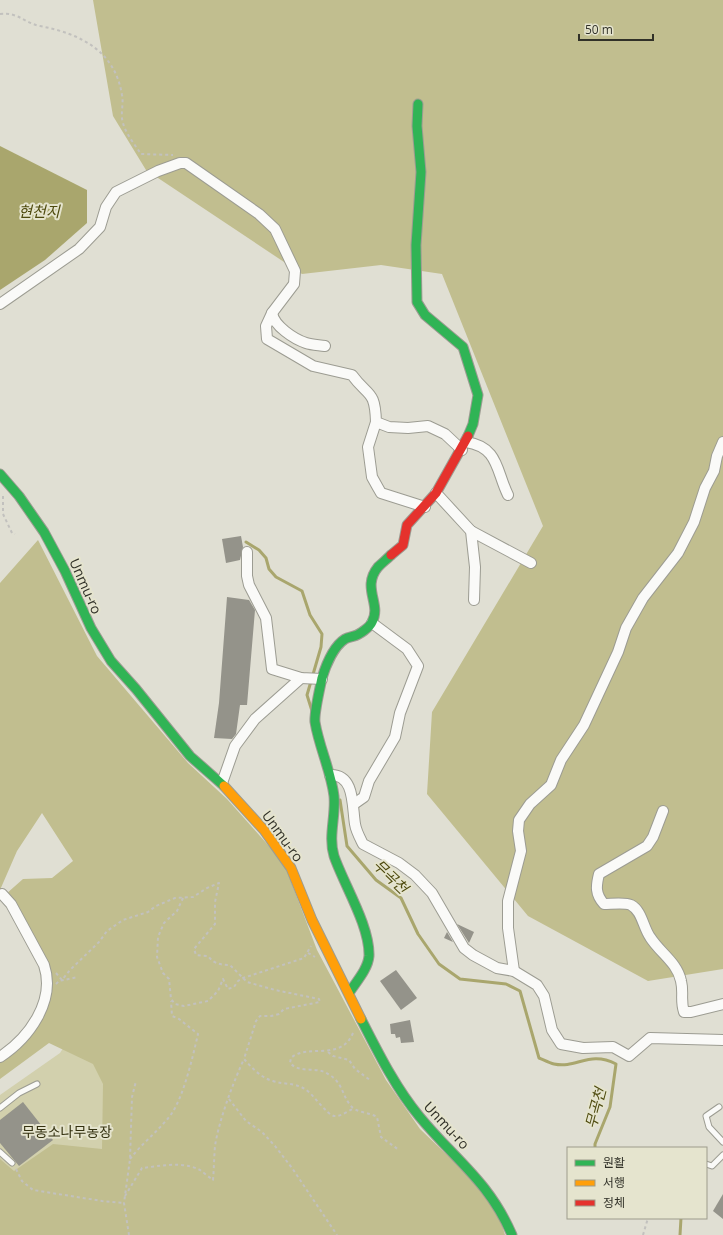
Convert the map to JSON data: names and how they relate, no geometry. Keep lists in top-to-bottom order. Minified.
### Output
{"streets":{"street":["Unmu-ro"]},"water":["현천지","무곡천"],"parks":["무동소나무농장"],"legend":["원활","서행","정체"],"scale_bar":"50 m"}
